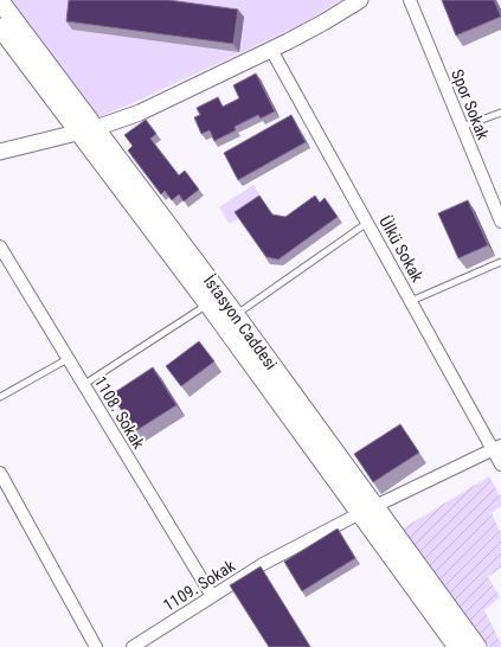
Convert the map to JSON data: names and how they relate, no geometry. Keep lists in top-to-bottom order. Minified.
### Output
{"streets":{"main road":["İstasyon Caddesi"],"street":["Spor Sokak","Ülkü Sokak","1108. Sokak","1109. Sokak"]},"crossings":[["Ülkü Sokak","1109. Sokak"],["İstasyon Caddesi","1109. Sokak"],["1108. Sokak","1109. Sokak"]]}
